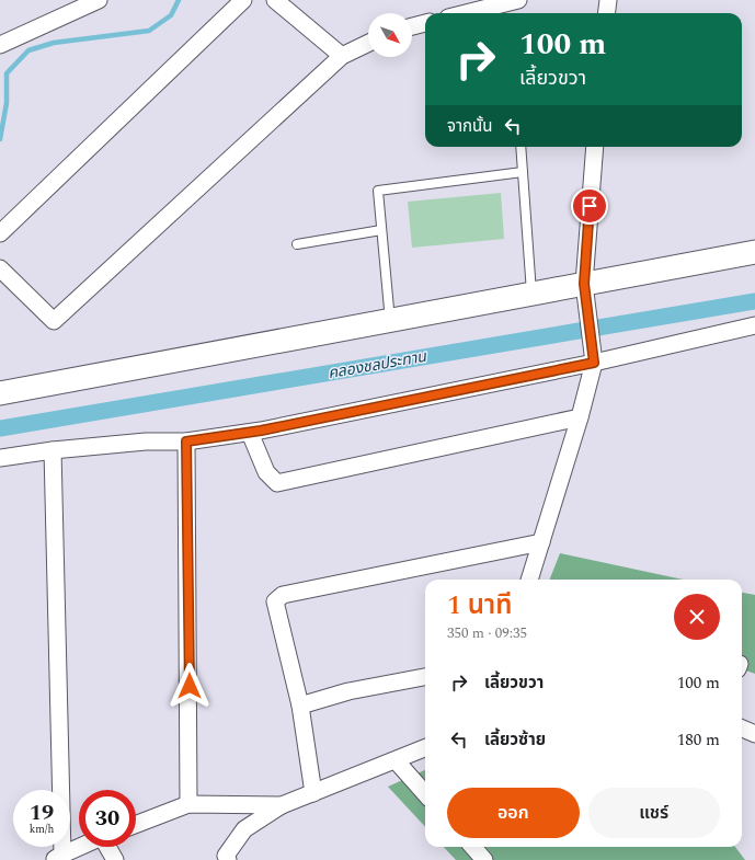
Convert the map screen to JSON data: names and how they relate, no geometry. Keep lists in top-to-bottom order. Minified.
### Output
{"water":["คลองชลประทาน"],"north":"bottom right","page":{"turn":["100 m","เลี้ยวขวา"],"then":"จากนั้น","heading":["1 นาที","350 m · 09:35"],"list":[{"name":"เลี้ยวขวา","value":"100 m"},{"name":"เลี้ยวซ้าย","value":"180 m"}],"buttons":["ออก","แชร์"],"speed":"19 km/h","limit":"30"}}
